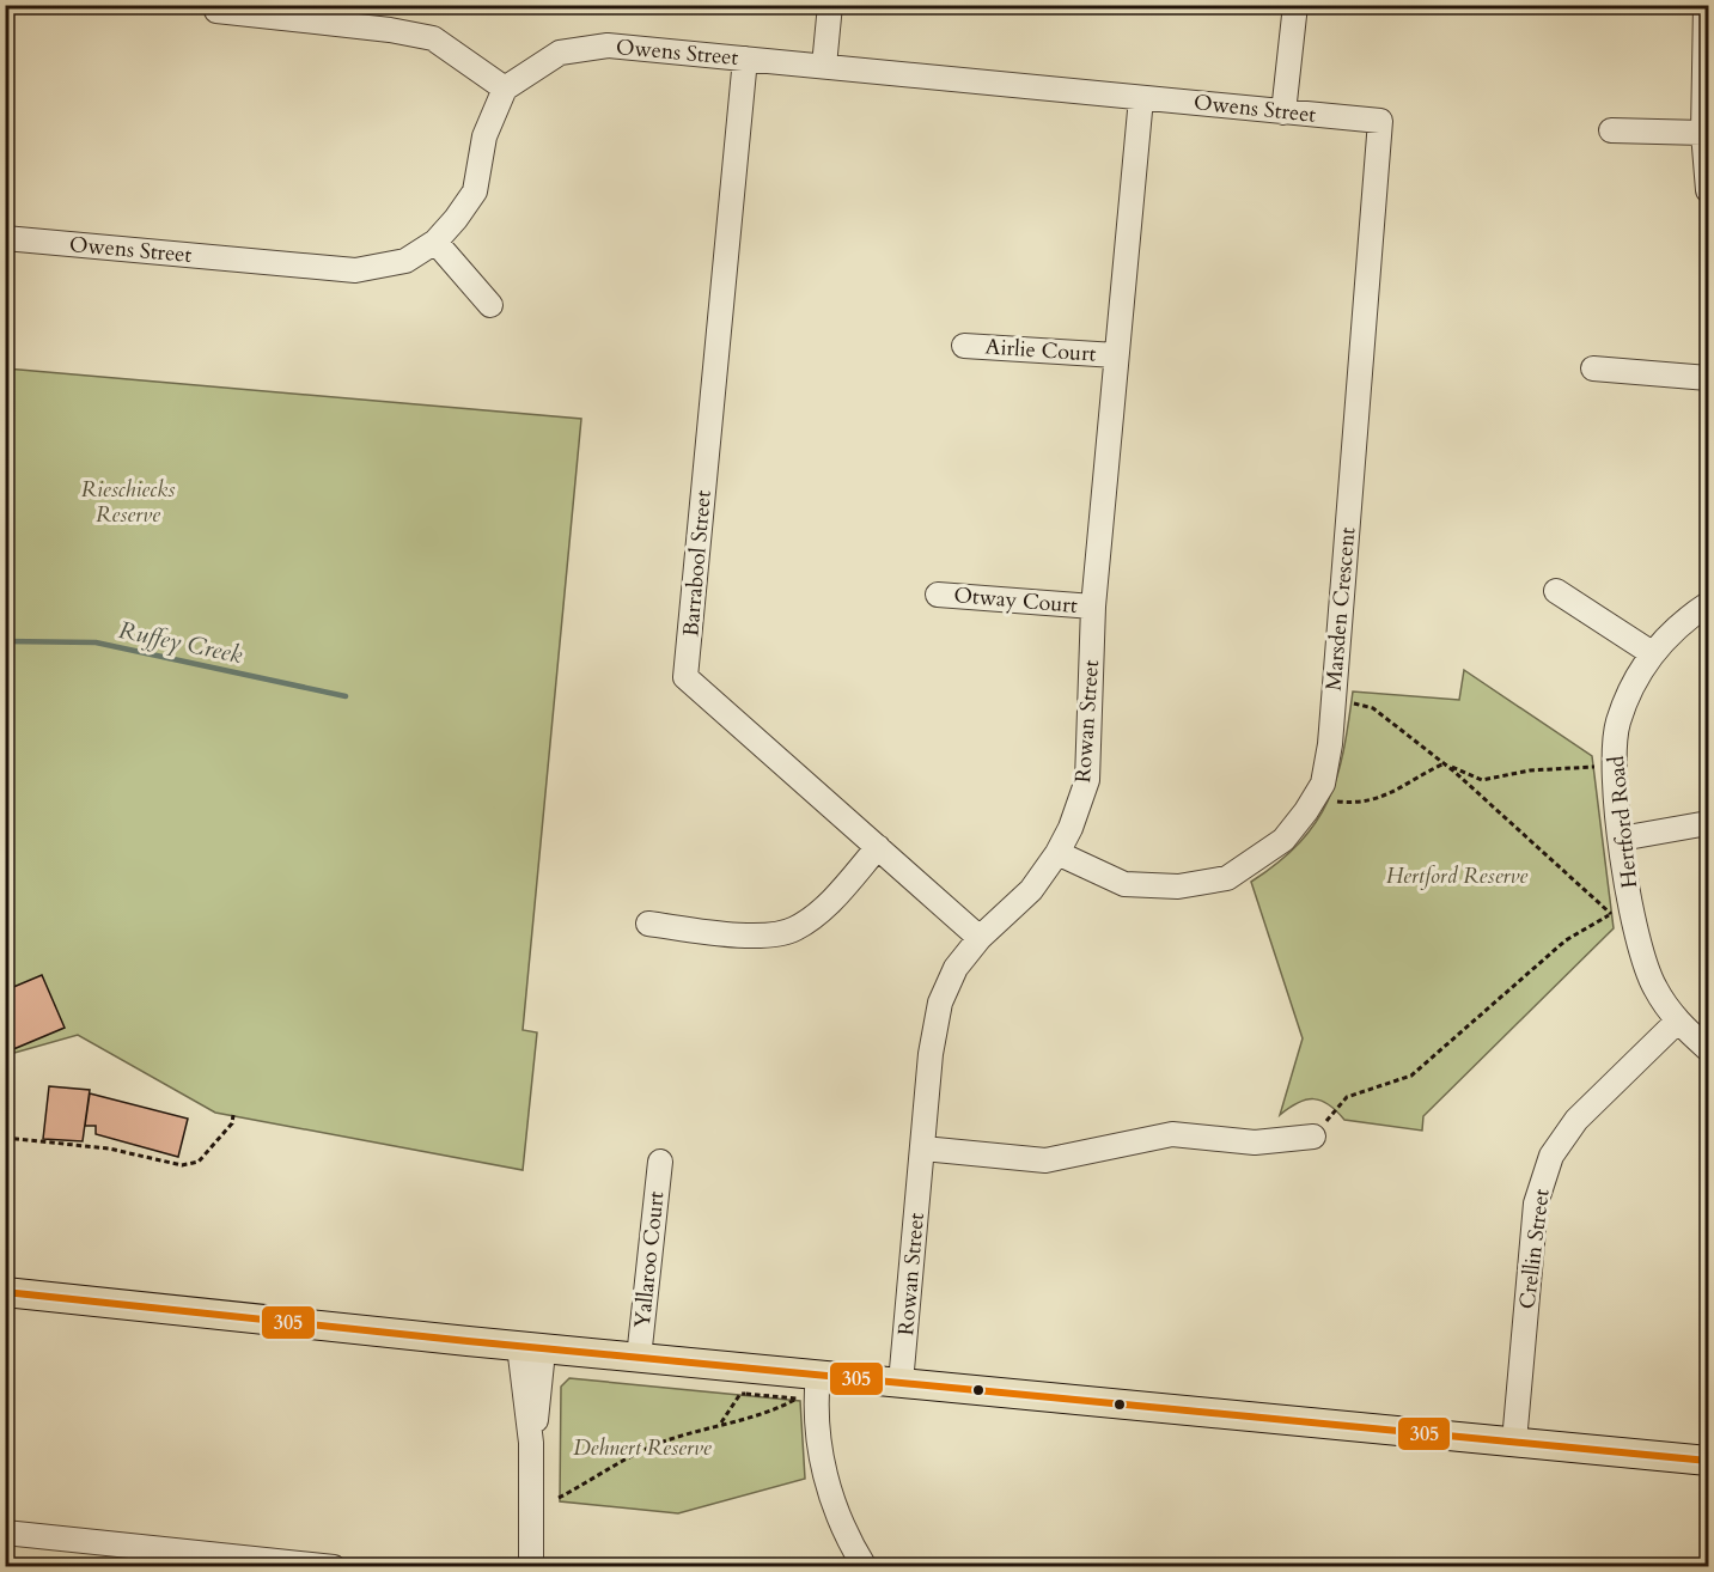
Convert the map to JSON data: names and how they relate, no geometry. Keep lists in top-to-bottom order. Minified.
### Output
{"streets":{"street":["Owens Street","Airlie Court","Barrabool Street","Otway Court","Marsden Crescent","Rowan Street","Hertford Road","Crellin Street","Yallaroo Court"]},"crossings":[["Owens Street","Barrabool Street"],["Owens Street","Marsden Crescent"],["Owens Street","Rowan Street"],["Airlie Court","Rowan Street"],["Barrabool Street","Rowan Street"],["Otway Court","Rowan Street"],["Marsden Crescent","Rowan Street"],["Hertford Road","Crellin Street"]],"water":["Ruffey Creek"],"parks":["Rieschiecks Reserve","Hertford Reserve","Dehnert Reserve"],"lines":["transit line 305"]}
